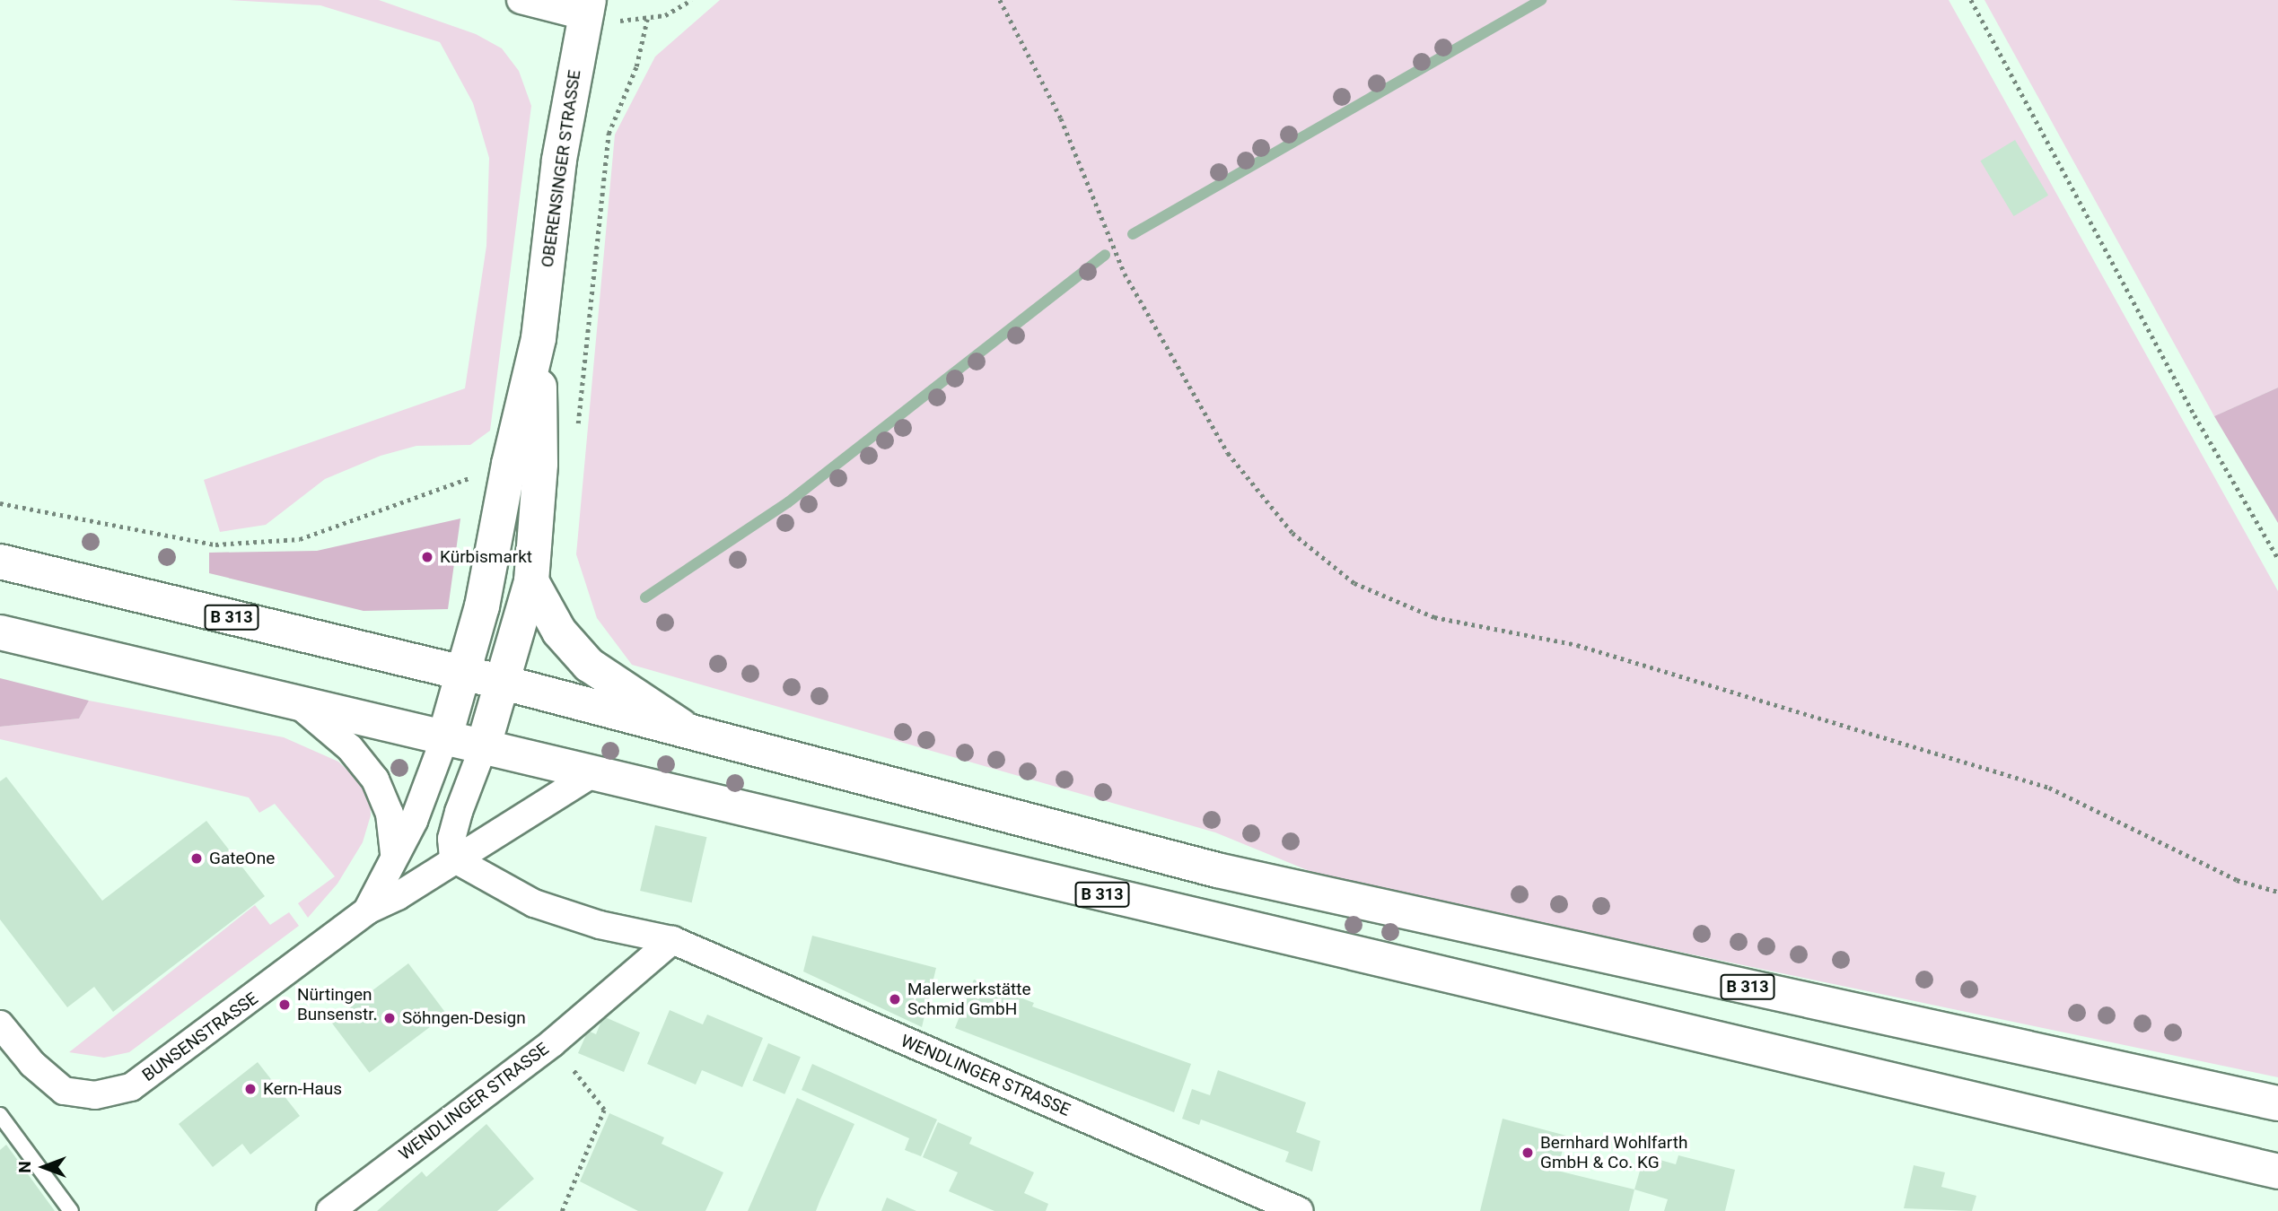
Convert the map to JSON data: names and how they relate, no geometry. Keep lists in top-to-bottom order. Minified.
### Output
{"streets":{"main road":["OBERENSINGER STRASSE","B 313"],"street":["BUNSENSTRASSE","WENDLINGER STRASSE"]},"crossings":[["OBERENSINGER STRASSE","B 313"],["OBERENSINGER STRASSE","BUNSENSTRASSE"],["B 313","BUNSENSTRASSE"],["BUNSENSTRASSE","WENDLINGER STRASSE"]],"places":["Kürbismarkt","GateOne","Malerwerkstätte Schmid GmbH","Nürtingen Bunsenstr.","Söhngen-Design","Kern-Haus","Bernhard Wohlfarth GmbH & Co. KG"],"north":"left"}
